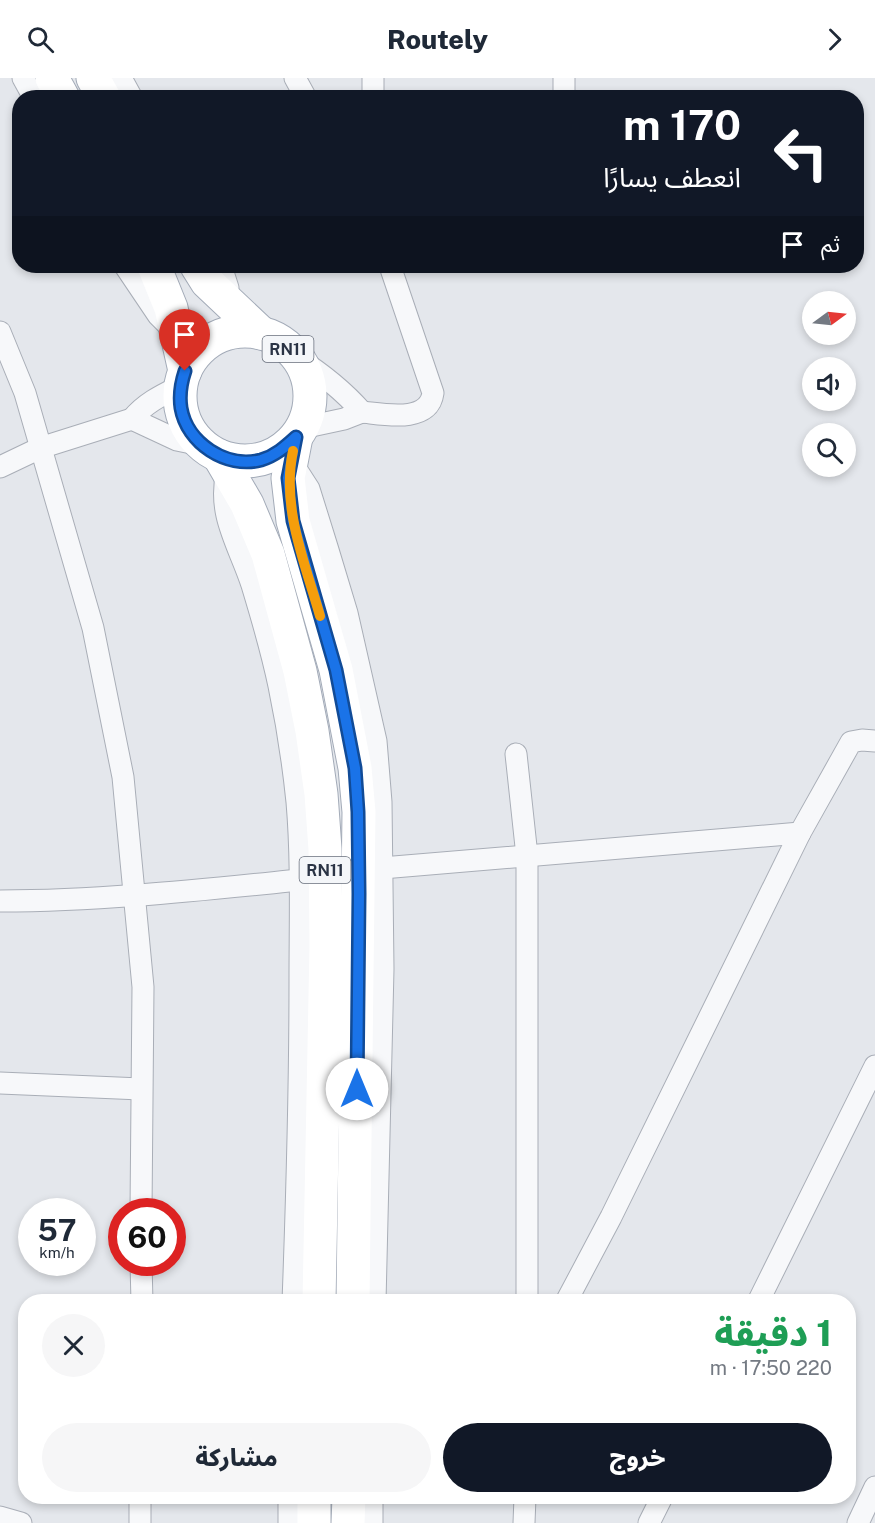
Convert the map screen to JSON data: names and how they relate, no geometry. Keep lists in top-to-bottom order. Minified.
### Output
{"streets":{"main road":["RN11"]},"north":"right","page":{"header":"Routely","turn":["170 m","انعطف يسارًا"],"then":"ثم","speed":"57 km/h","limit":"60","heading":["1 دقيقة","220 m · 17:50"],"buttons":["خروج","مشاركة"]}}
